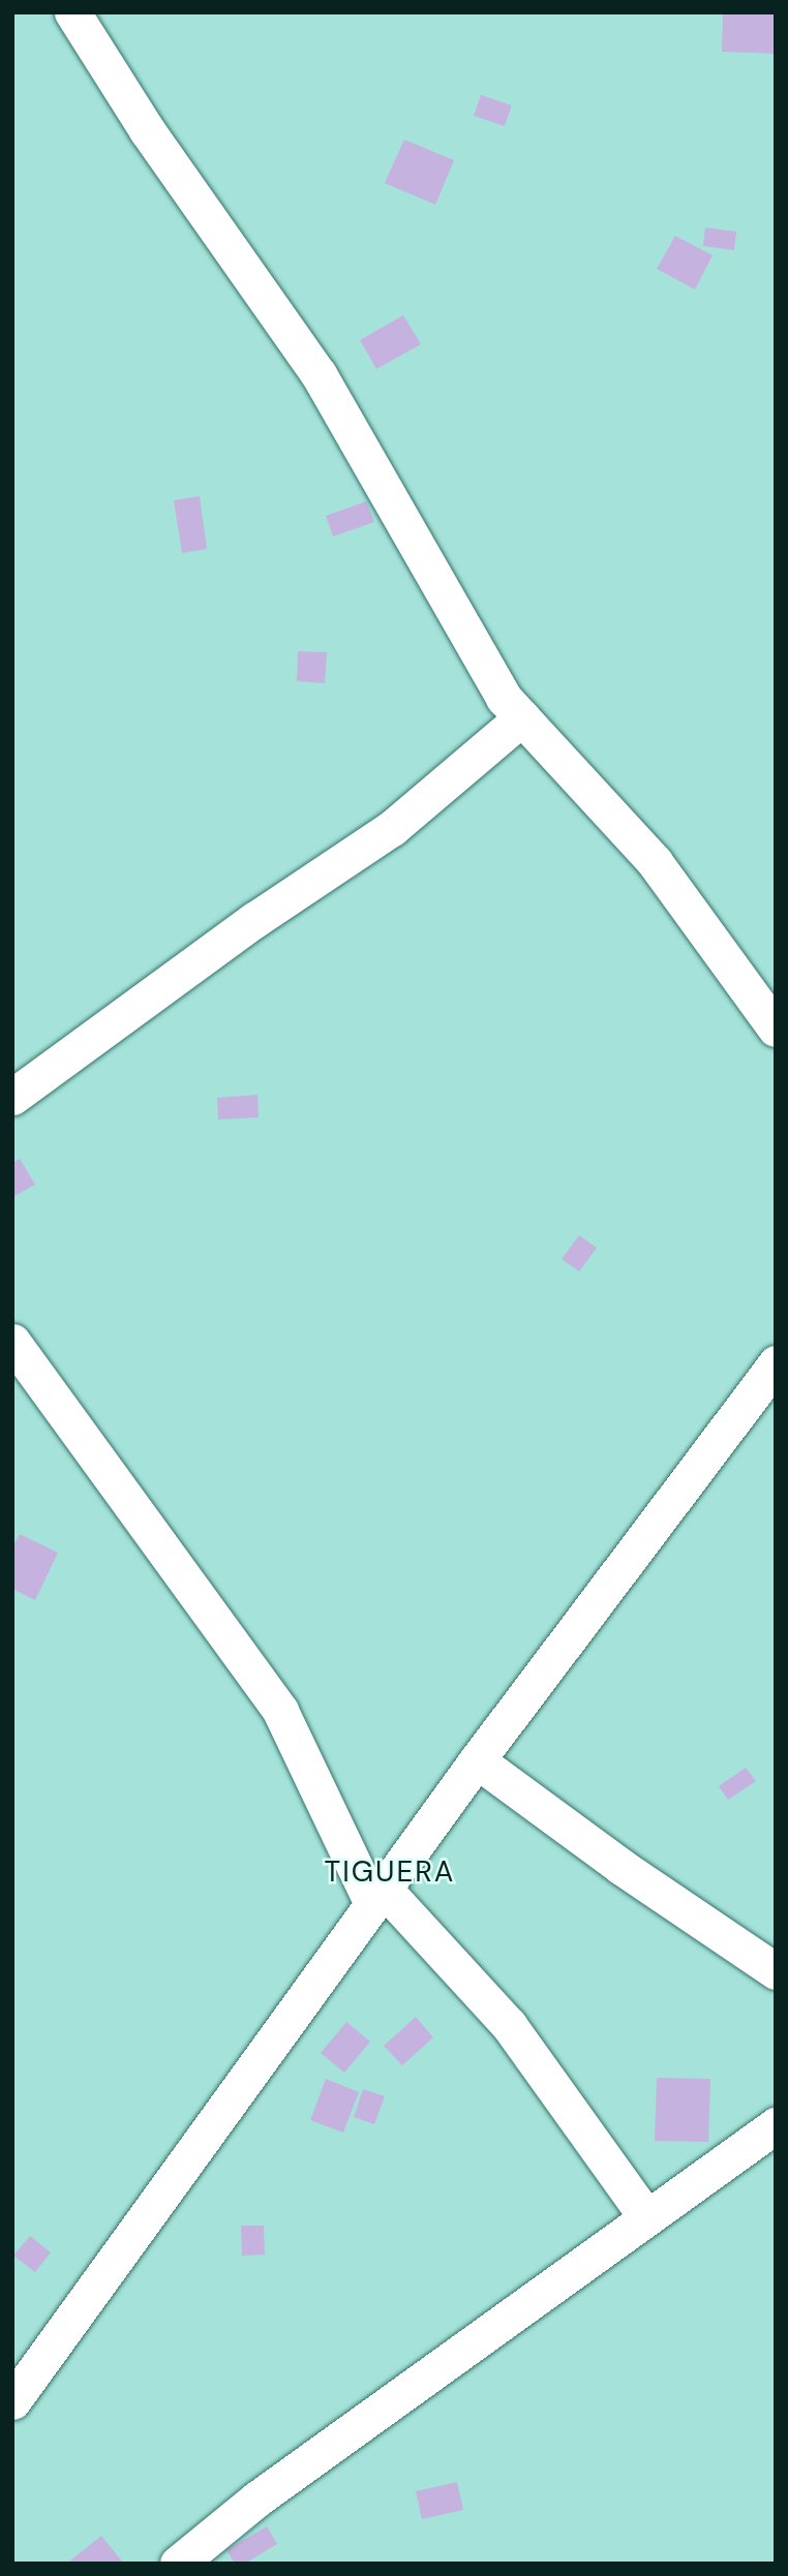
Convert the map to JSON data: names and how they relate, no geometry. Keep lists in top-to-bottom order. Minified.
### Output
{"districts":["TIGUERA"]}
